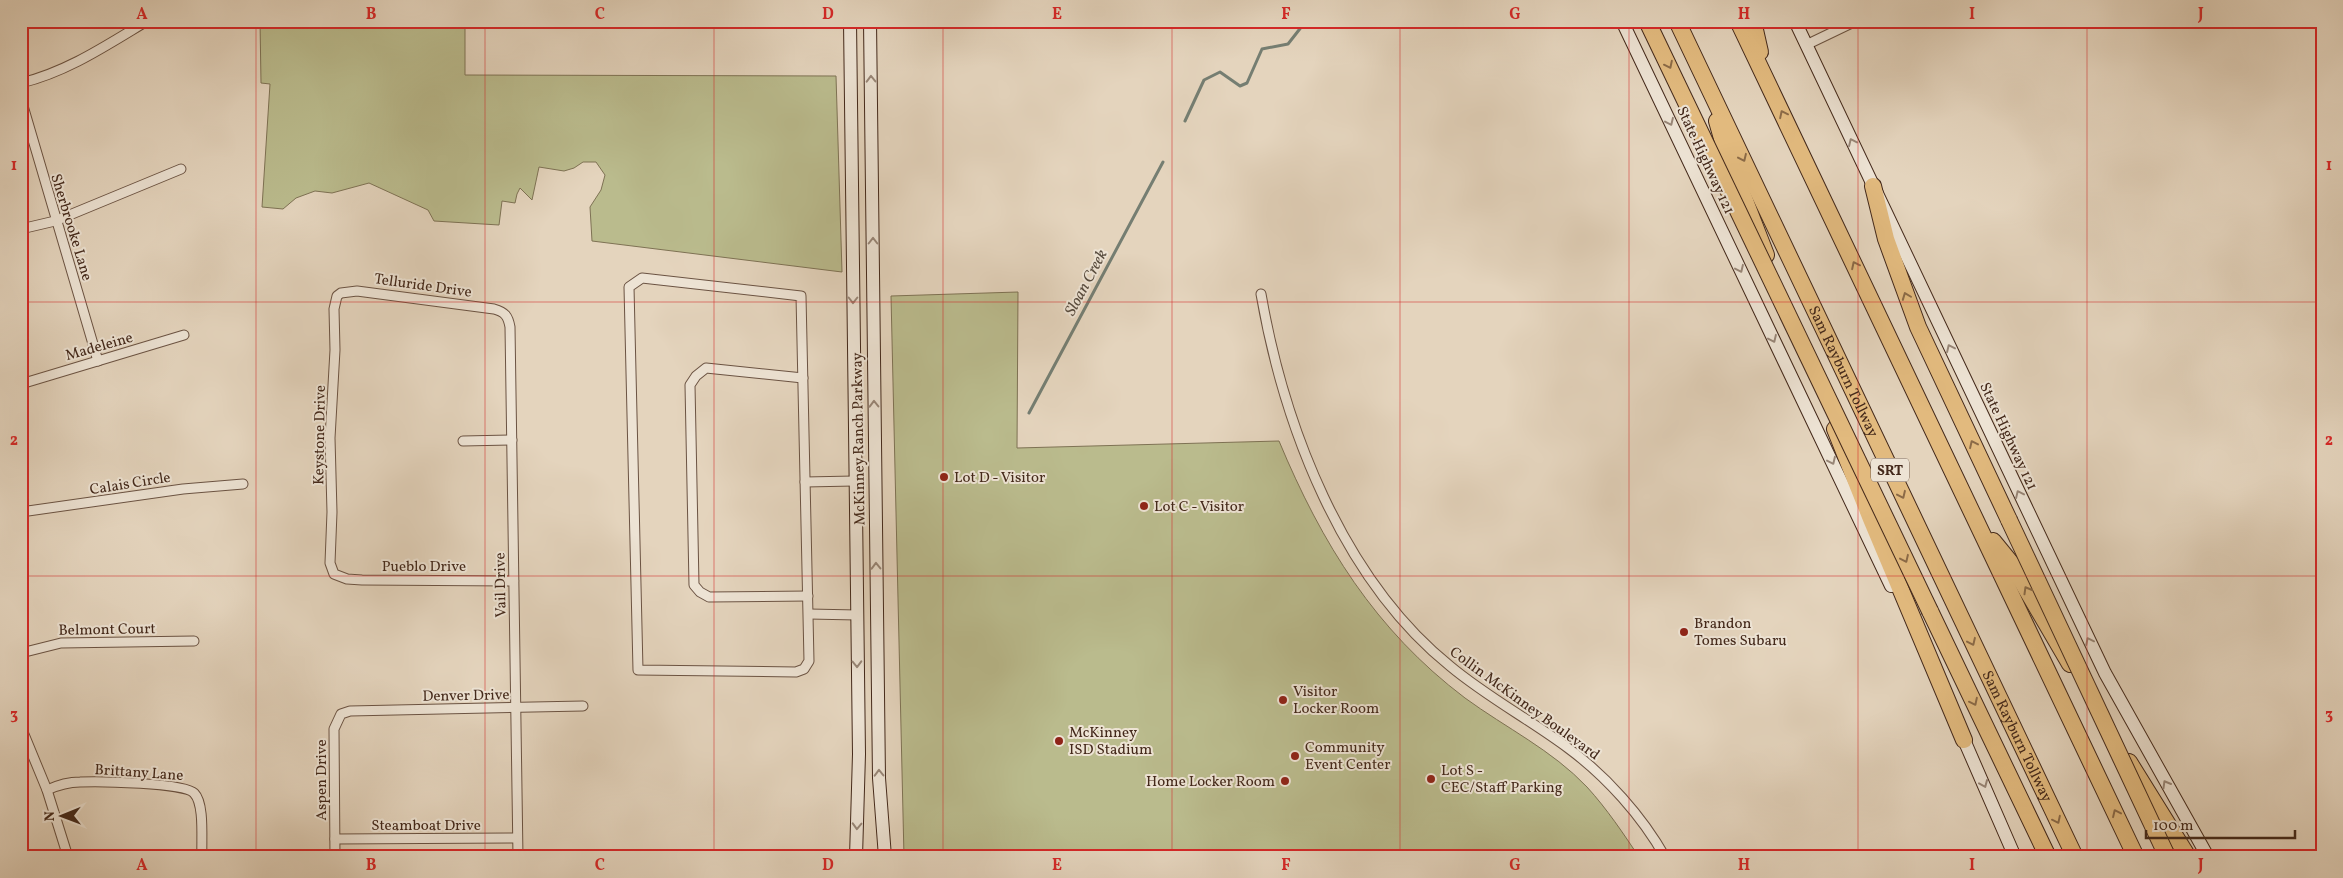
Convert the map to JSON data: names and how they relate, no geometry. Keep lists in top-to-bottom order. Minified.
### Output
{"streets":{"highway":["Sam Rayburn Tollway","SRT"],"main road":["State Highway 121","McKinney Ranch Parkway"],"street":["Sherbrooke Lane","Telluride Drive","Madeleine","Keystone Drive","Calais Circle","Pueblo Drive","Vail Drive","Belmont Court","Denver Drive","Collin McKinney Boulevard","Brittany Lane","Aspen Drive","Steamboat Drive"]},"crossings":[["Sherbrooke Lane","Madeleine"],["Telluride Drive","Keystone Drive"],["Telluride Drive","Vail Drive"],["Keystone Drive","Pueblo Drive"],["Pueblo Drive","Vail Drive"],["Vail Drive","Denver Drive"],["Vail Drive","Steamboat Drive"],["Denver Drive","Aspen Drive"],["Aspen Drive","Steamboat Drive"]],"water":["Sloan Creek"],"places":["Lot D - Visitor","Lot C - Visitor","Brandon Tomes Subaru","Visitor Locker Room","McKinney ISD Stadium","Community Event Center","Lot S - CEC/Staff Parking","Home Locker Room"],"scale_bar":"100 m","north":"left","grid":{"columns":["A","B","C","D","E","F","G","H","I","J"],"rows":["1","2","3"]}}
